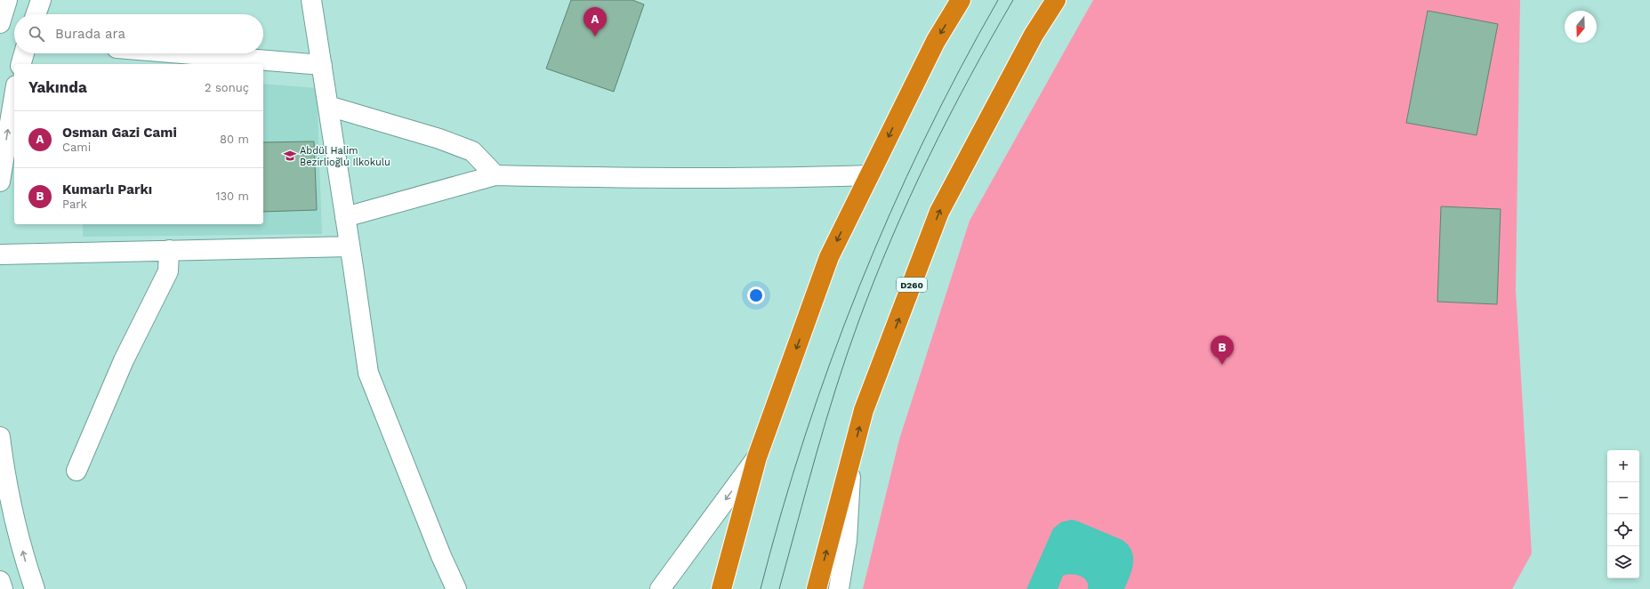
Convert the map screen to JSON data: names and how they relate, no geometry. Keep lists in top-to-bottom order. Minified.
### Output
{"streets":{"highway":["D260"]},"places":{"school or university":["Abdül Halim Bezirlioğlu Ilkokulu"]},"north":"bottom","page":{"pins":["A","B"],"search":"Burada ara","heading":["Yakında","2 sonuç"],"list":[{"mark":"A","name":"Osman Gazi Cami","note":"Cami","value":"80 m"},{"mark":"B","name":"Kumarlı Parkı","note":"Park","value":"130 m"}],"map_buttons":["+","−"]}}
